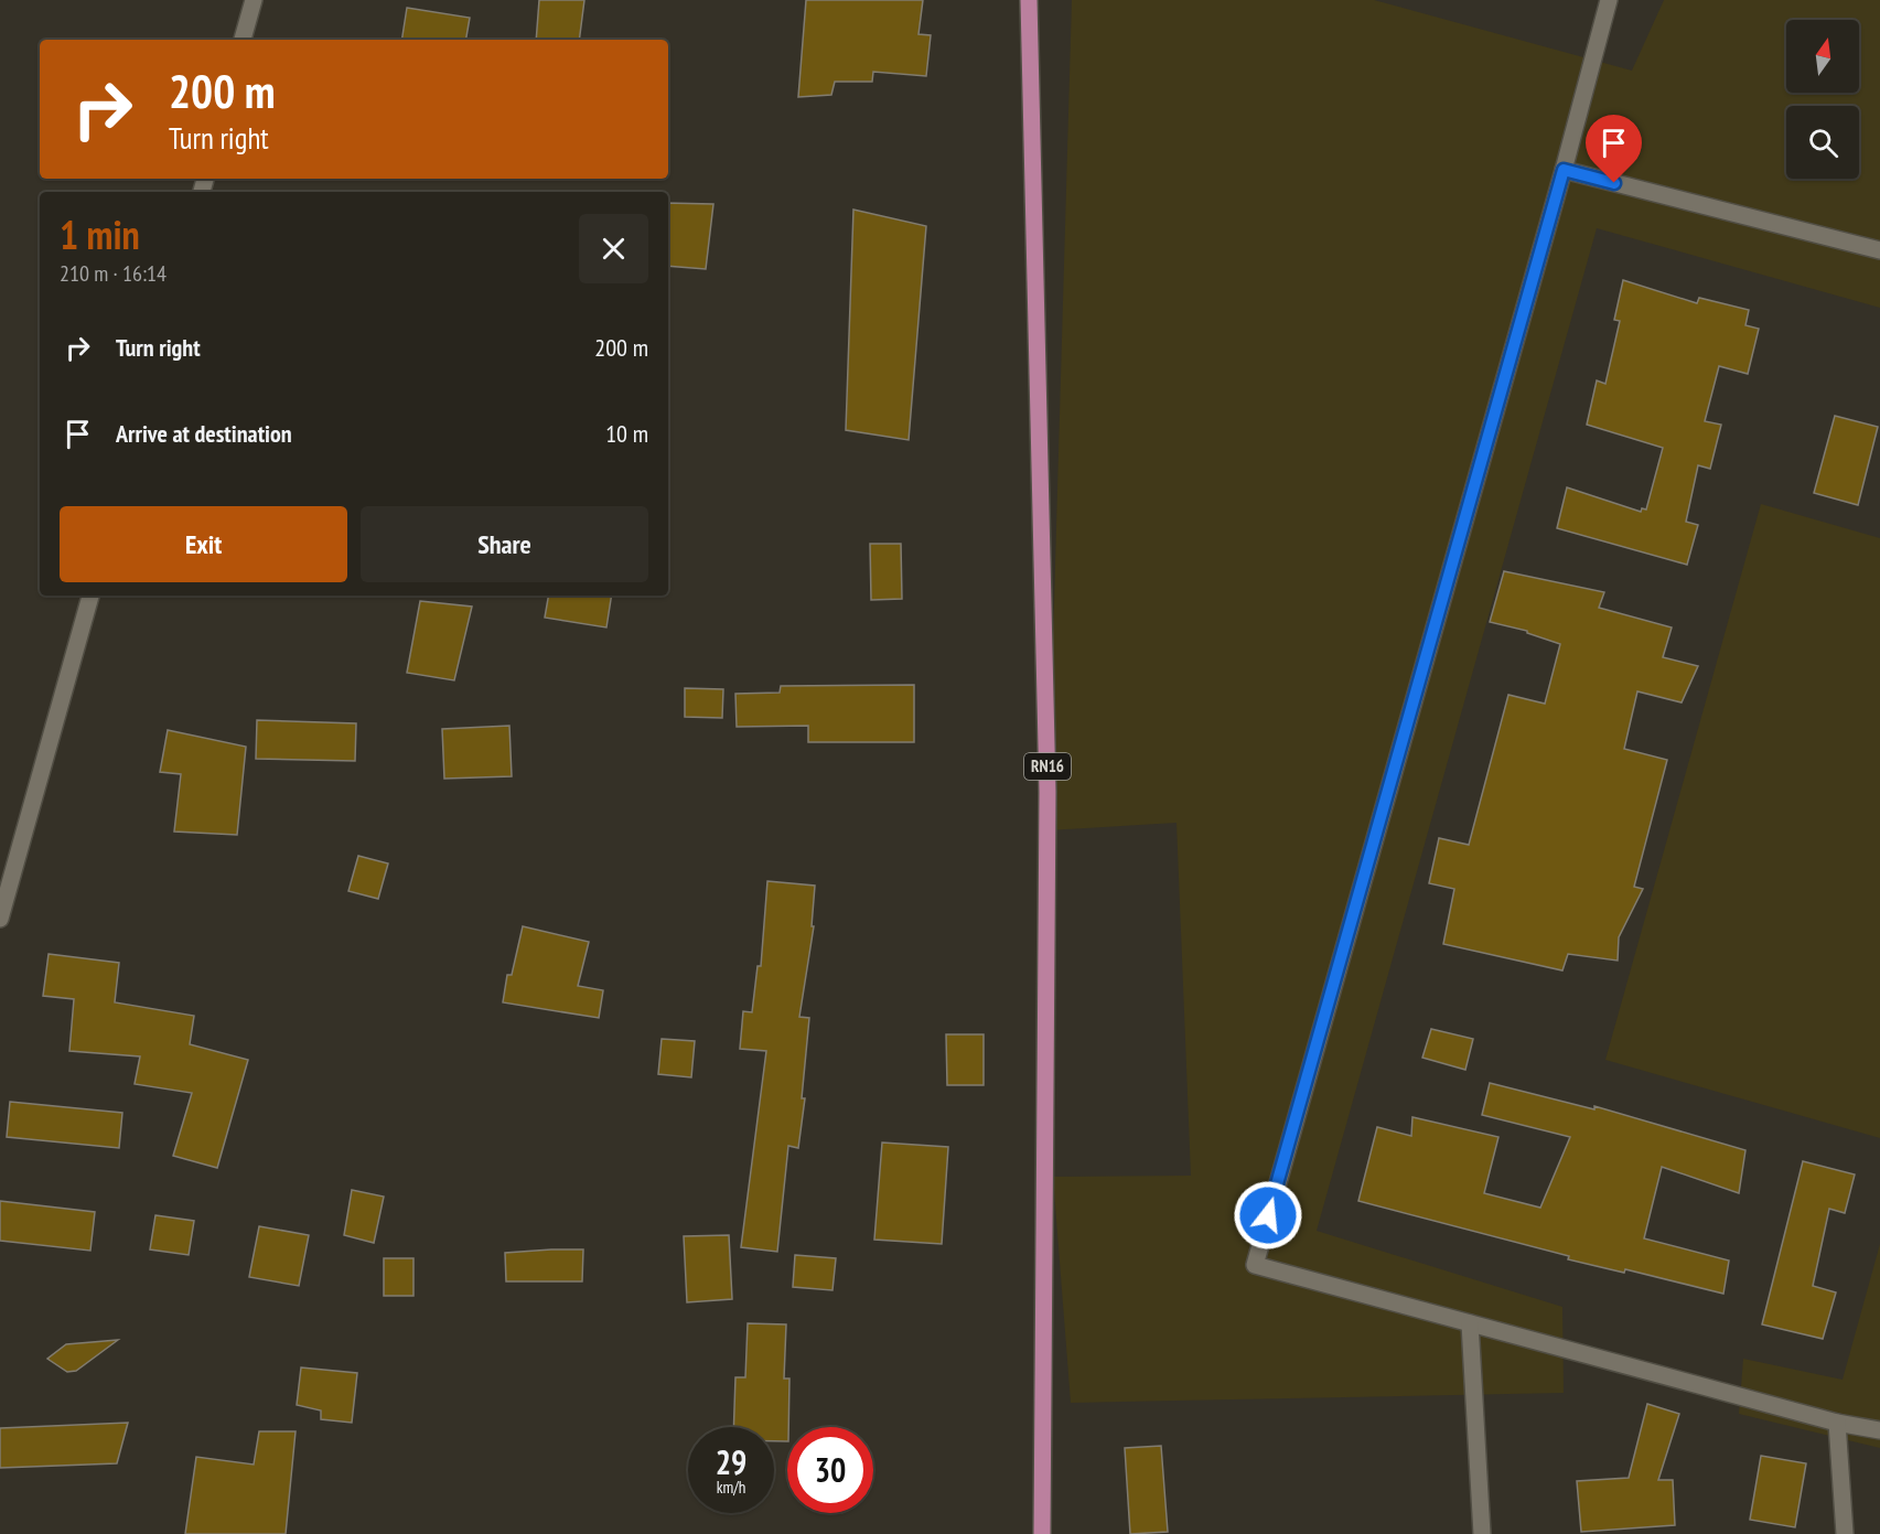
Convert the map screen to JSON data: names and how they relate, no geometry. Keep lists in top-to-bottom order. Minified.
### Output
{"streets":{"main road":["RN16"]},"north":"top","page":{"turn":["200 m","Turn right"],"heading":["1 min","210 m · 16:14"],"list":[{"name":"Turn right","value":"200 m"},{"name":"Arrive at destination","value":"10 m"}],"buttons":["Exit","Share"],"speed":"29 km/h","limit":"30"}}
